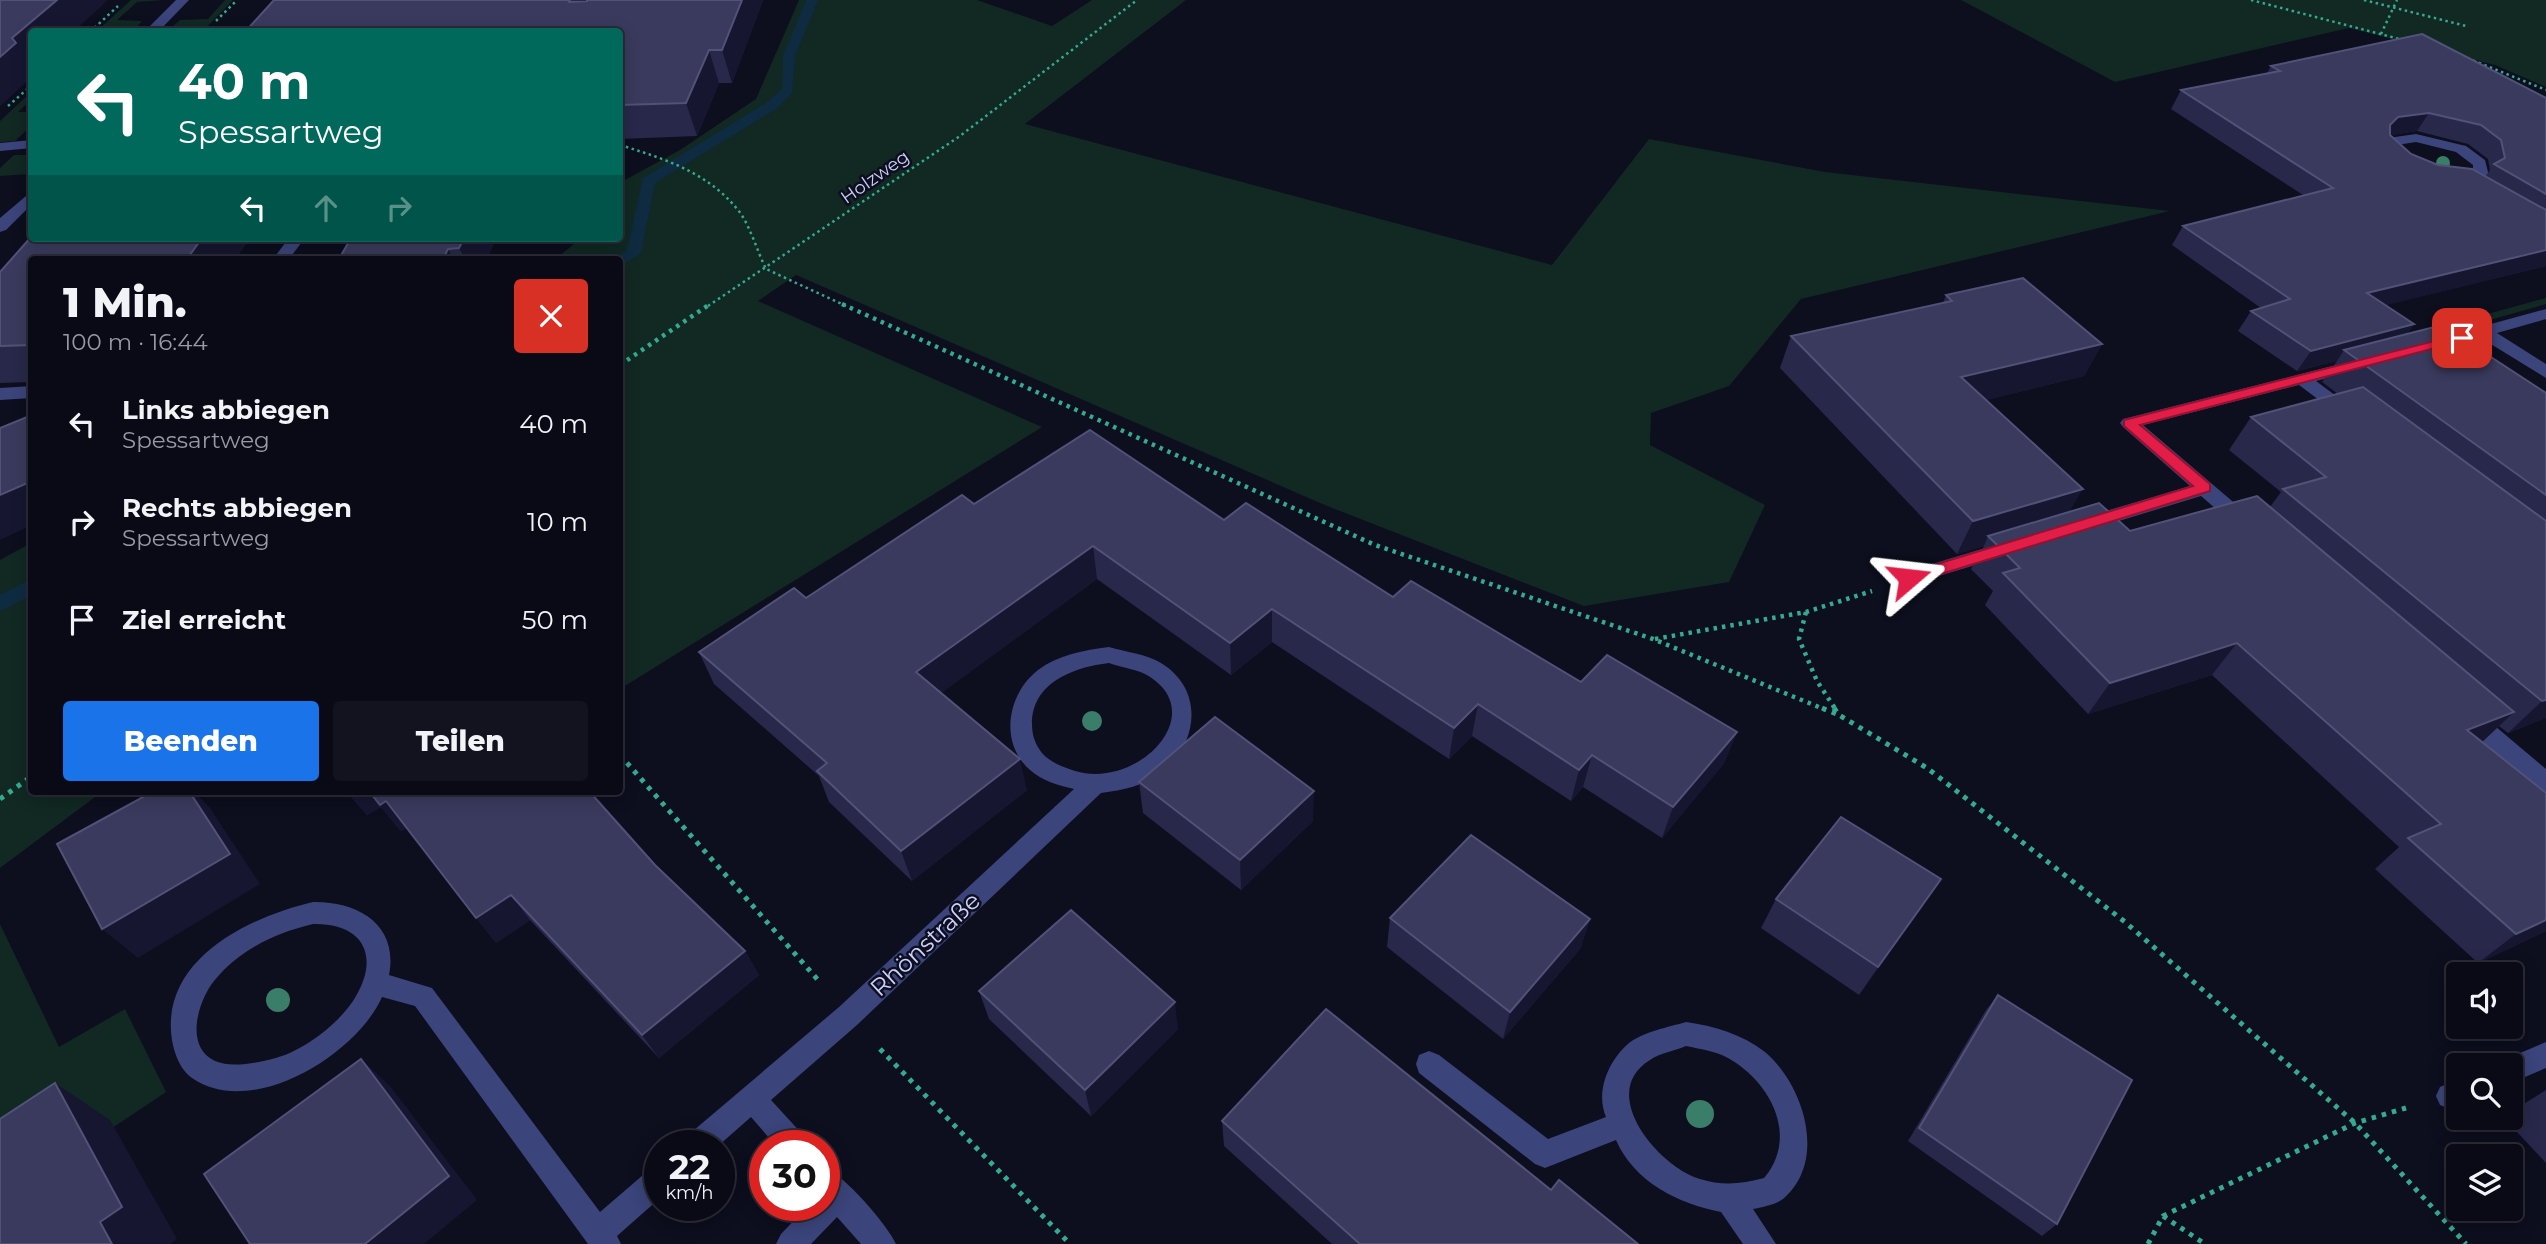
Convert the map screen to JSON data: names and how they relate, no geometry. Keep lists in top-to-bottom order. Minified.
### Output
{"streets":{"street":["Rhönstraße"],"path":["Holzweg"]},"page":{"turn":["40 m","Spessartweg"],"heading":["1 Min.","100 m · 16:44"],"list":[{"name":"Links abbiegen","note":"Spessartweg","value":"40 m"},{"name":"Rechts abbiegen","note":"Spessartweg","value":"10 m"},{"name":"Ziel erreicht","value":"50 m"}],"buttons":["Beenden","Teilen"],"speed":"22 km/h","limit":"30"}}
